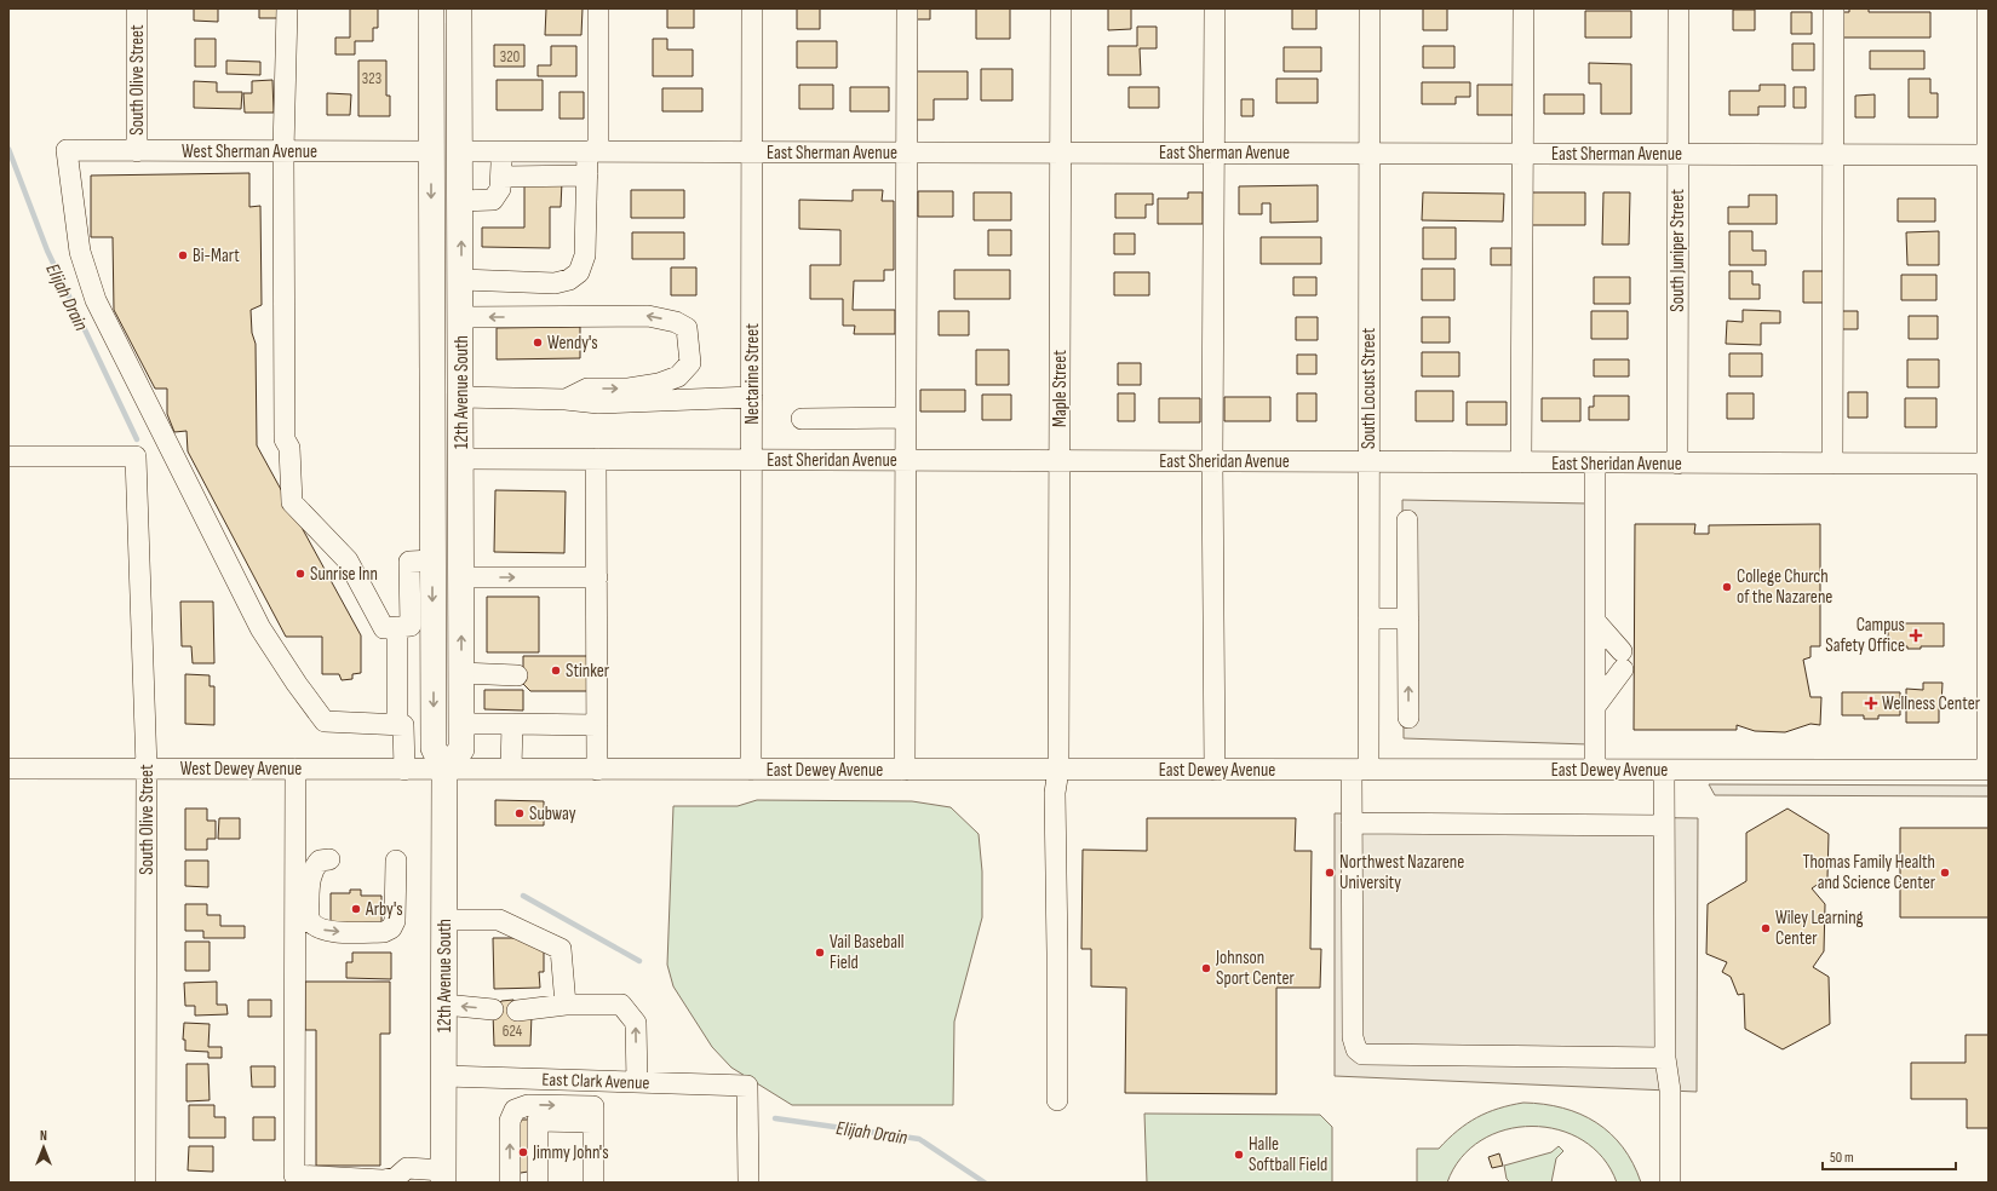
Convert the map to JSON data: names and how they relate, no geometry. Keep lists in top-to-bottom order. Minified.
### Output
{"streets":{"main road":["12th Avenue South"],"street":["South Olive Street","West Sherman Avenue","East Sherman Avenue","South Juniper Street","Nectarine Street","Maple Street","South Locust Street","East Sheridan Avenue","West Dewey Avenue","East Dewey Avenue","East Clark Avenue"]},"crossings":[["South Olive Street","West Sherman Avenue"],["South Olive Street","West Dewey Avenue"],["West Sherman Avenue","12th Avenue South"],["East Sherman Avenue","South Juniper Street"],["East Sherman Avenue","Nectarine Street"],["East Sherman Avenue","Maple Street"],["East Sherman Avenue","South Locust Street"],["East Sherman Avenue","12th Avenue South"],["South Juniper Street","East Sheridan Avenue"],["Nectarine Street","East Sheridan Avenue"],["Nectarine Street","East Dewey Avenue"],["Maple Street","East Sheridan Avenue"],["Maple Street","East Dewey Avenue"],["South Locust Street","East Sheridan Avenue"],["South Locust Street","East Dewey Avenue"],["12th Avenue South","East Sheridan Avenue"],["12th Avenue South","West Dewey Avenue"],["12th Avenue South","East Dewey Avenue"],["12th Avenue South","East Clark Avenue"],["West Dewey Avenue","East Dewey Avenue"]],"water":["Elijah Drain"],"places":{"other":["Bi-Mart","Wendy's","Sunrise Inn","College Church of the Nazarene","Stinker","Subway","Northwest Nazarene University","Thomas Family Health and Science Center","Arby's","Wiley Learning Center","Vail Baseball Field","Johnson Sport Center","Jimmy John's","Halle Softball Field"],"health":["Campus Safety Office","Wellness Center"]},"house_numbers":["320","323","624"],"scale_bar":"50 m","north":"top"}
